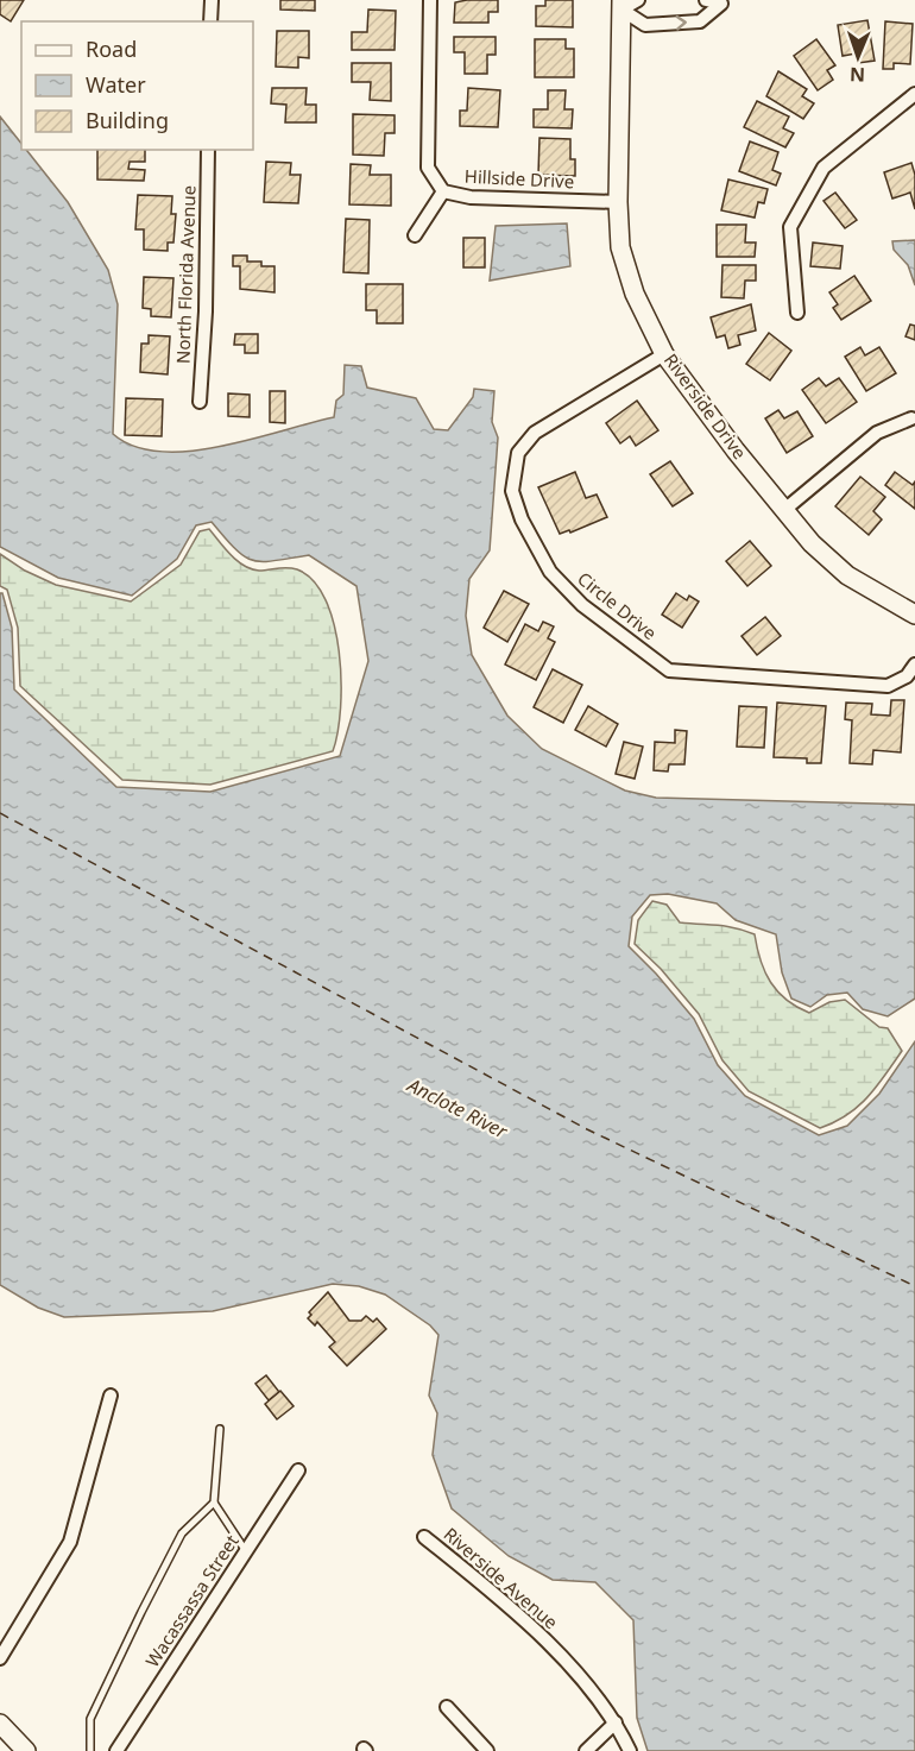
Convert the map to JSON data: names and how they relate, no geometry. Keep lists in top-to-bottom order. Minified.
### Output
{"streets":{"street":["Hillside Drive","North Florida Avenue","Riverside Drive","Circle Drive","Riverside Avenue","Wacassassa Street"]},"crossings":[["Hillside Drive","Riverside Drive"],["Riverside Drive","Circle Drive"]],"water":["Anclote River"],"legend":["Road","Water","Building"],"north":"bottom"}
